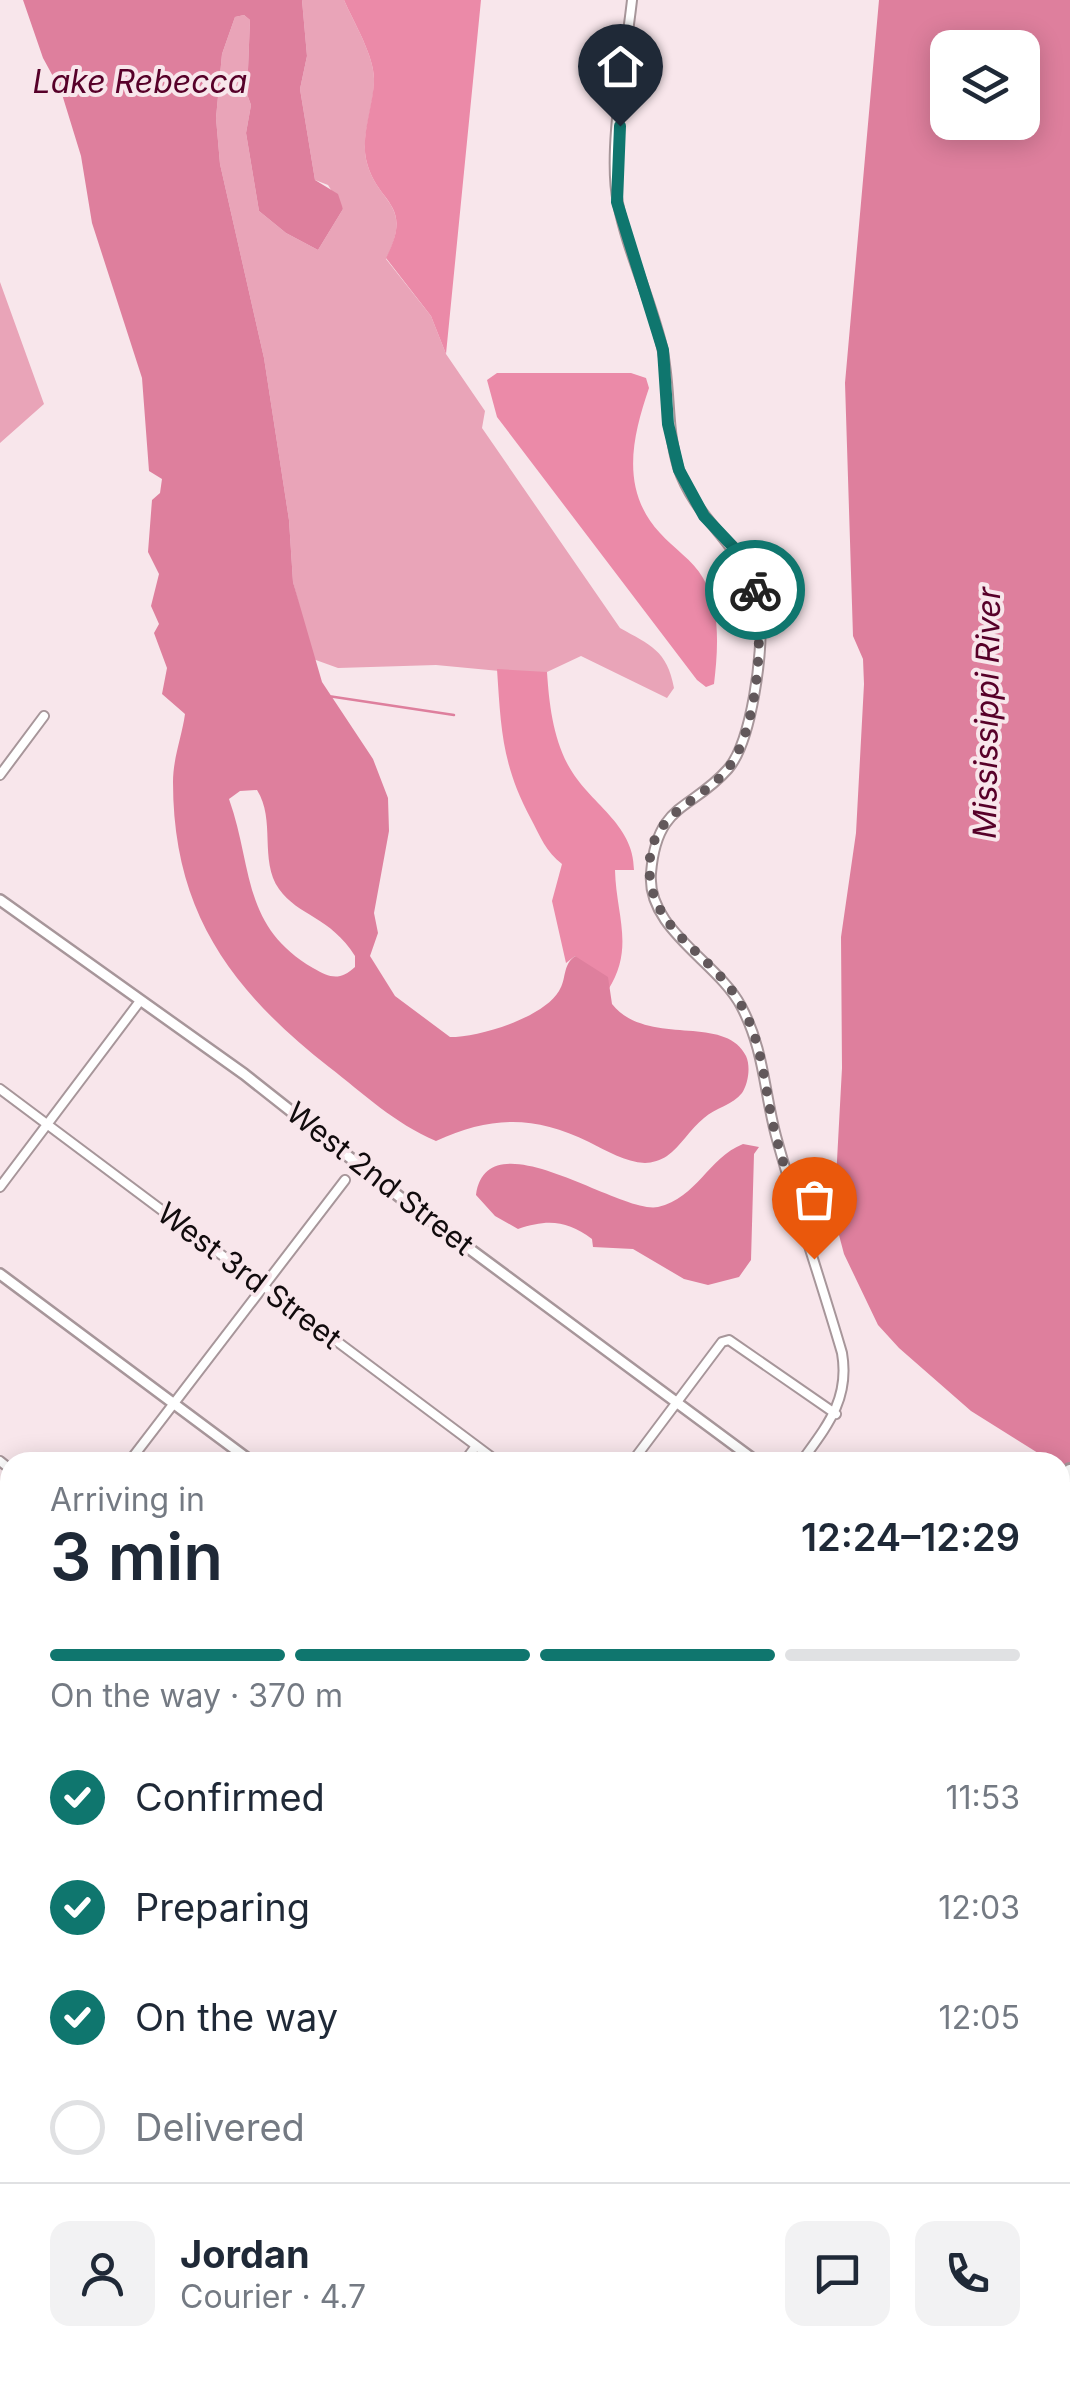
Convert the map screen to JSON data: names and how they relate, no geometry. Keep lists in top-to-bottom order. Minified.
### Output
{"streets":{"street":["West 2nd Street","West 3rd Street"]},"water":["Lake Rebecca","Mississippi River"],"page":{"heading":["3 min","Arriving in","12:24–12:29"],"panel":["Jordan","Courier · 4.7"],"bar":"On the way · 370 m","list":[["Confirmed","11:53"],["Preparing","12:03"],["On the way","12:05"],"Delivered"]}}
